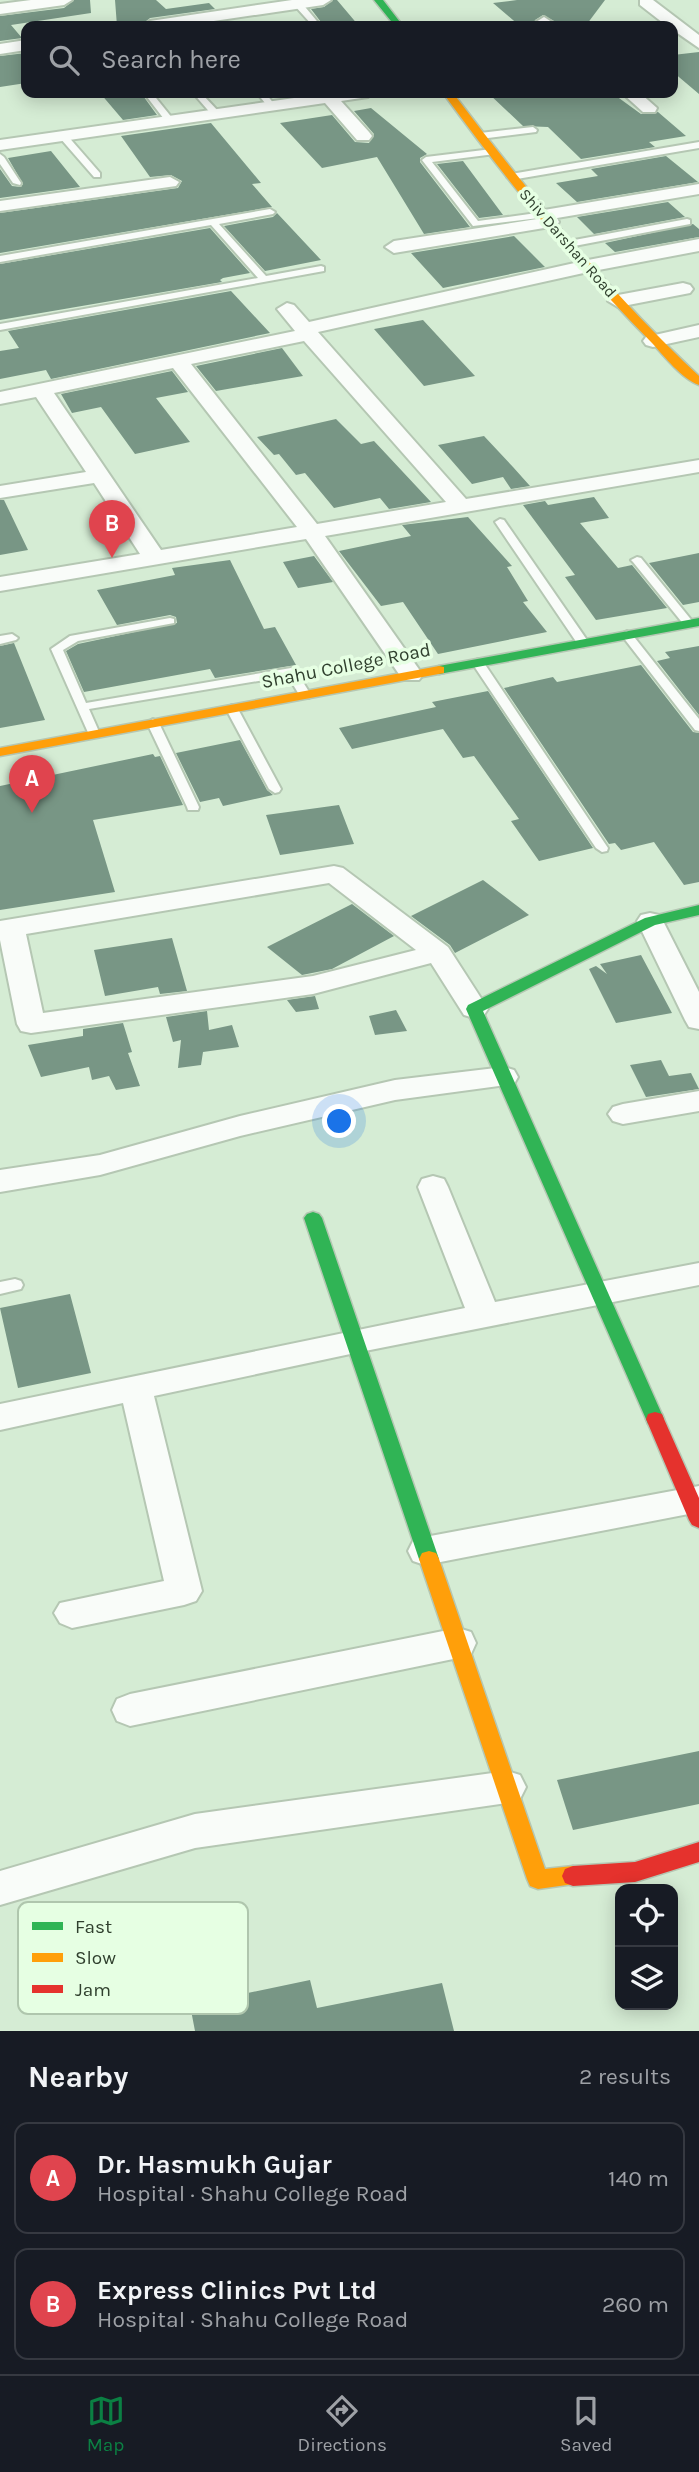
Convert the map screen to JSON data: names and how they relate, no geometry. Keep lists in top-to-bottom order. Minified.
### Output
{"streets":{"street":["Shiv Darshan Road","Shahu College Road"]},"legend":["Fast","Slow","Jam"],"page":{"search":"Search here","pins":["B","A"],"heading":["Nearby","2 results"],"list":[{"mark":"A","name":"Dr. Hasmukh Gujar","note":"Hospital · Shahu College Road","value":"140 m"},{"mark":"B","name":"Express Clinics Pvt Ltd","note":"Hospital · Shahu College Road","value":"260 m"}],"nav":["Map","Directions","Saved"]}}
